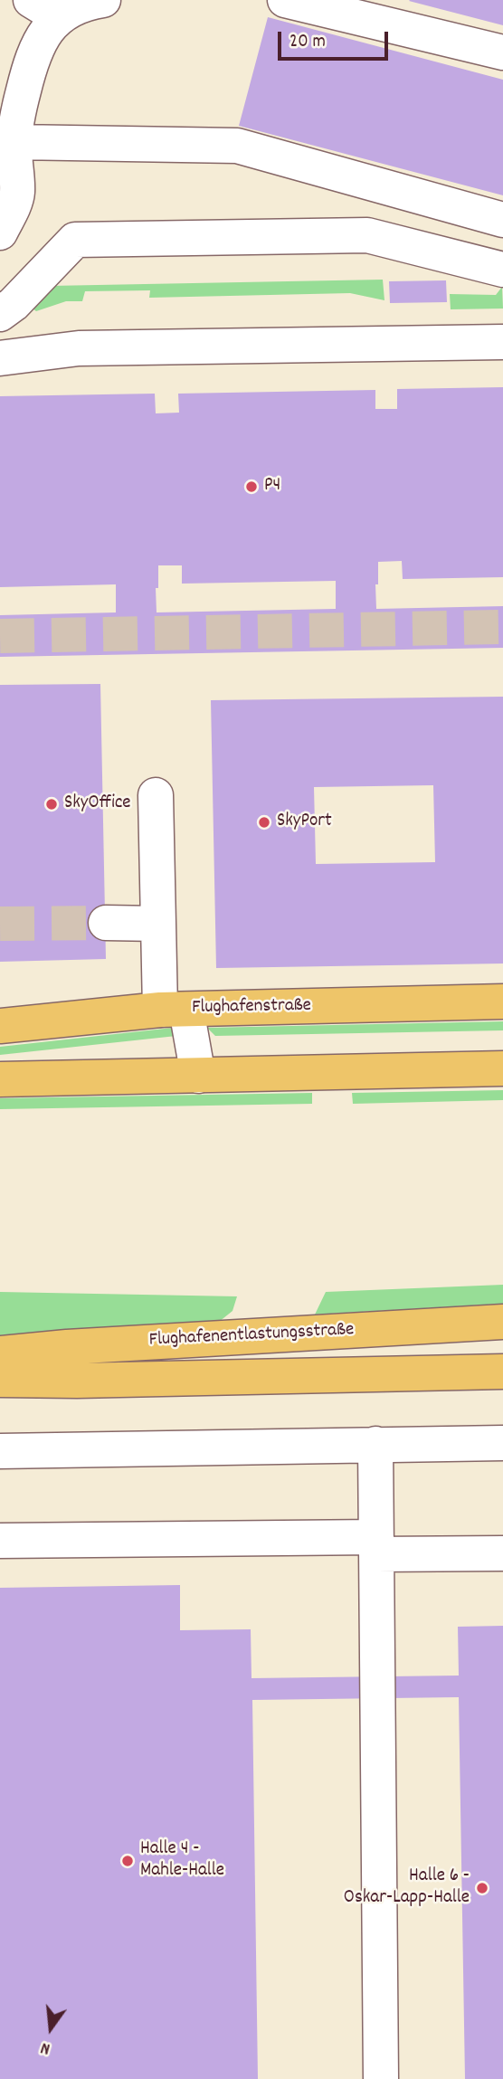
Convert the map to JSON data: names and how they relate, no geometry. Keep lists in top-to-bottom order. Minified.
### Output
{"streets":{"main road":["Flughafenstraße","Flughafenentlastungsstraße"]},"places":["P4","SkyOffice","SkyPort","Halle 4 - Mahle-Halle","Halle 6 - Oskar-Lapp-Halle"],"scale_bar":"20 m","north":"bottom"}
